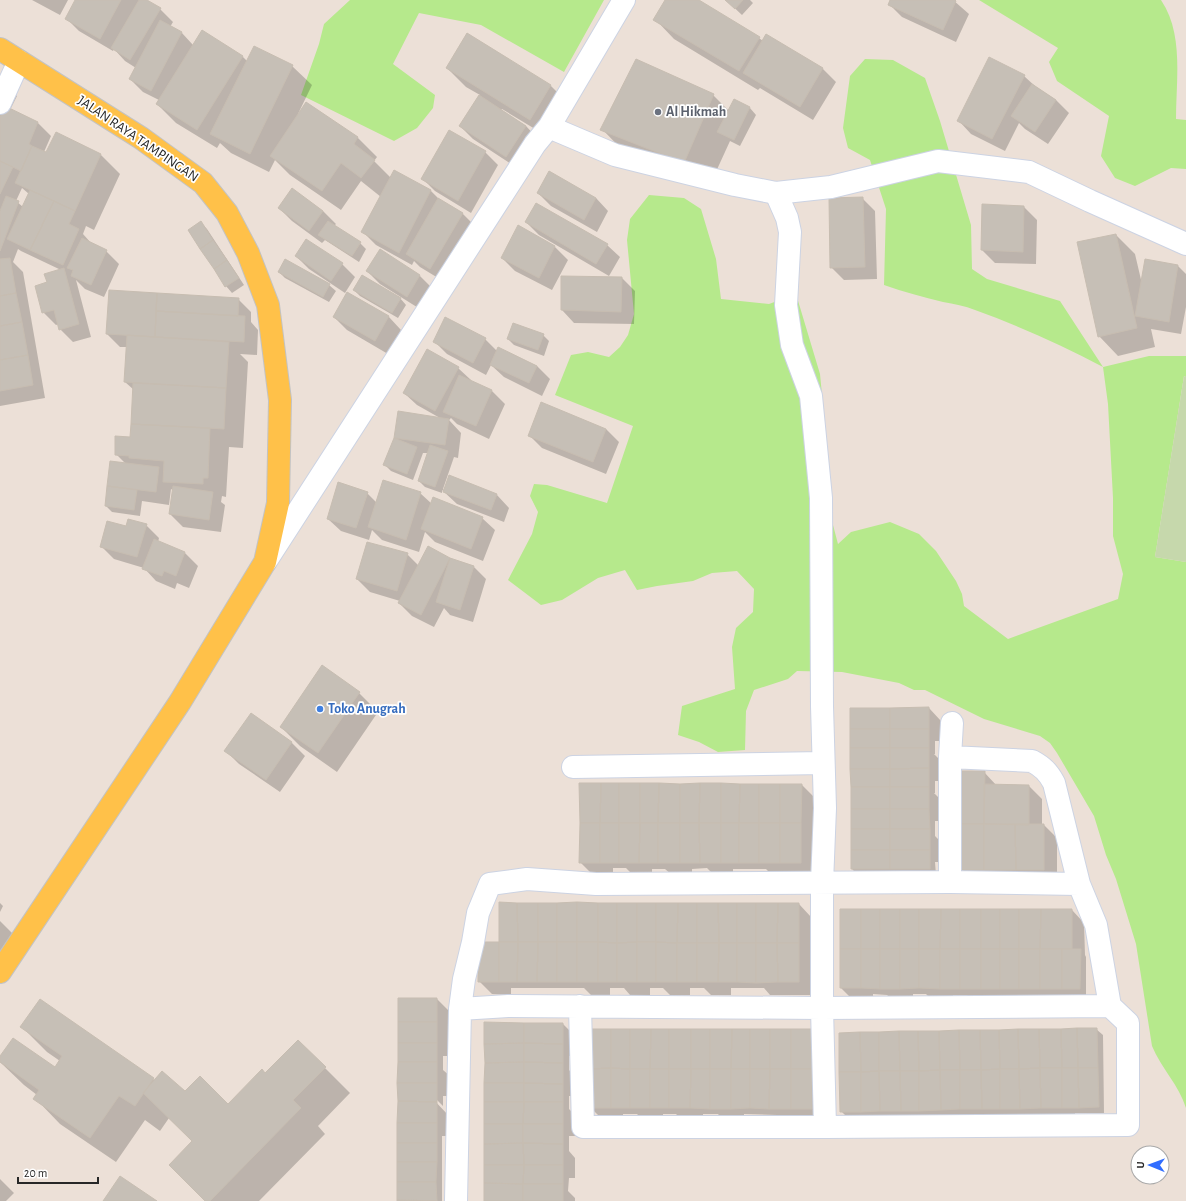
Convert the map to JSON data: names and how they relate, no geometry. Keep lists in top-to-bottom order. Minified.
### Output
{"streets":{"main road":["JALAN RAYA TAMPINGAN"]},"places":["Al Hikmah","Toko Anugrah"],"scale_bar":"20 m","north":"left"}
